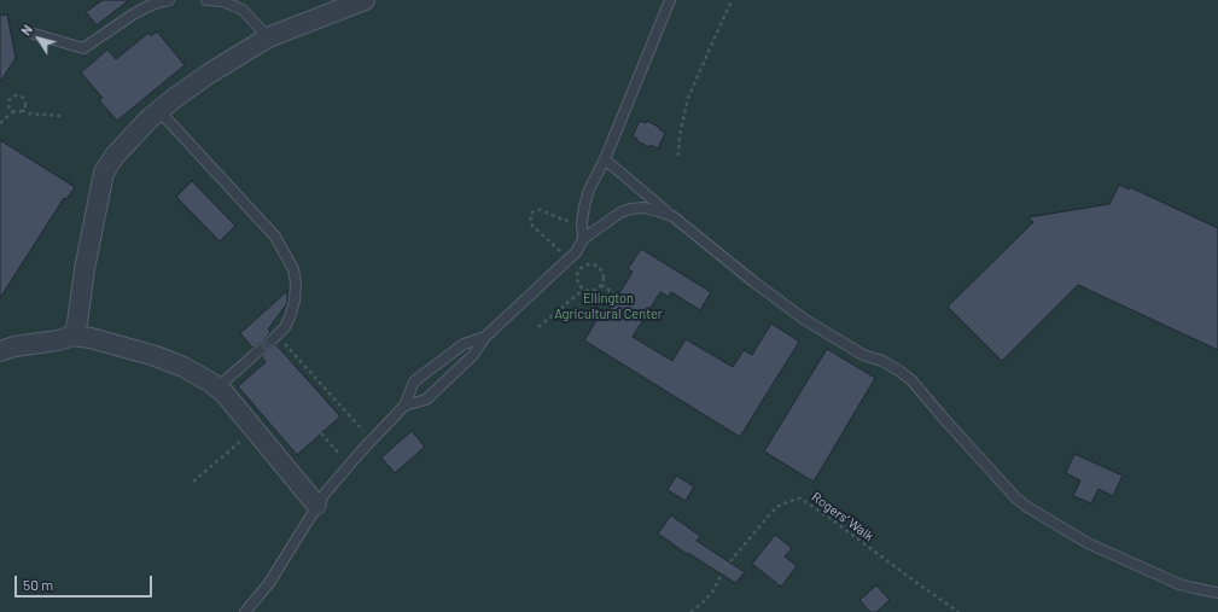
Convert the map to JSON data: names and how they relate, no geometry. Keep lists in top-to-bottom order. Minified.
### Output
{"streets":{"path":["Rogers’ Walk"]},"parks":["Ellington Agricultural Center"],"scale_bar":"50 m","north":"top left"}
